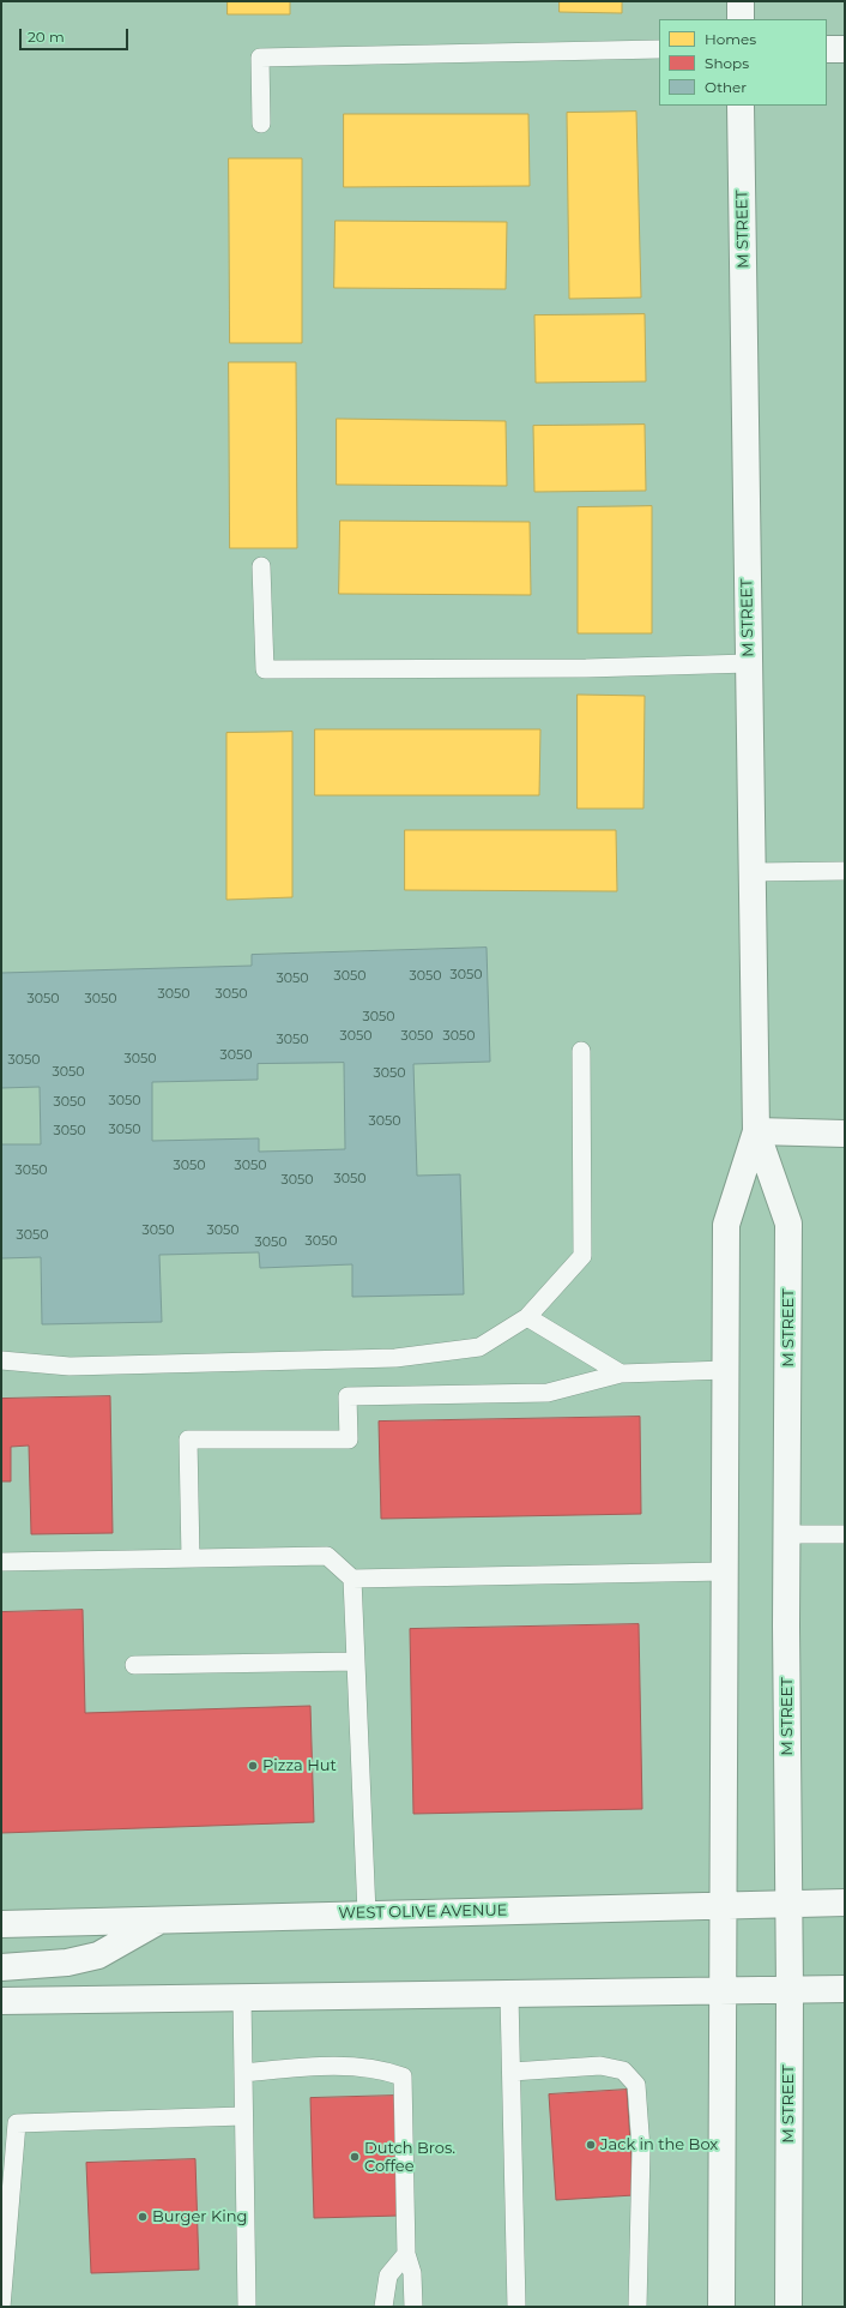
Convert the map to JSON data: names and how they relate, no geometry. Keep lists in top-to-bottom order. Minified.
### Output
{"streets":{"street":["M STREET","WEST OLIVE AVENUE"]},"crossings":[["M STREET","WEST OLIVE AVENUE"]],"places":["Pizza Hut","Jack in the Box","Dutch Bros. Coffee","Burger King"],"house_numbers":["3050","3050","3050","3050","3050","3050","3050","3050","3050","3050","3050","3050","3050","3050","3050","3050","3050","3050","3050","3050","3050","3050","3050","3050","3050","3050","3050","3050","3050","3050","3050","3050","3050"],"legend":["Homes","Shops","Other"],"scale_bar":"20 m"}
